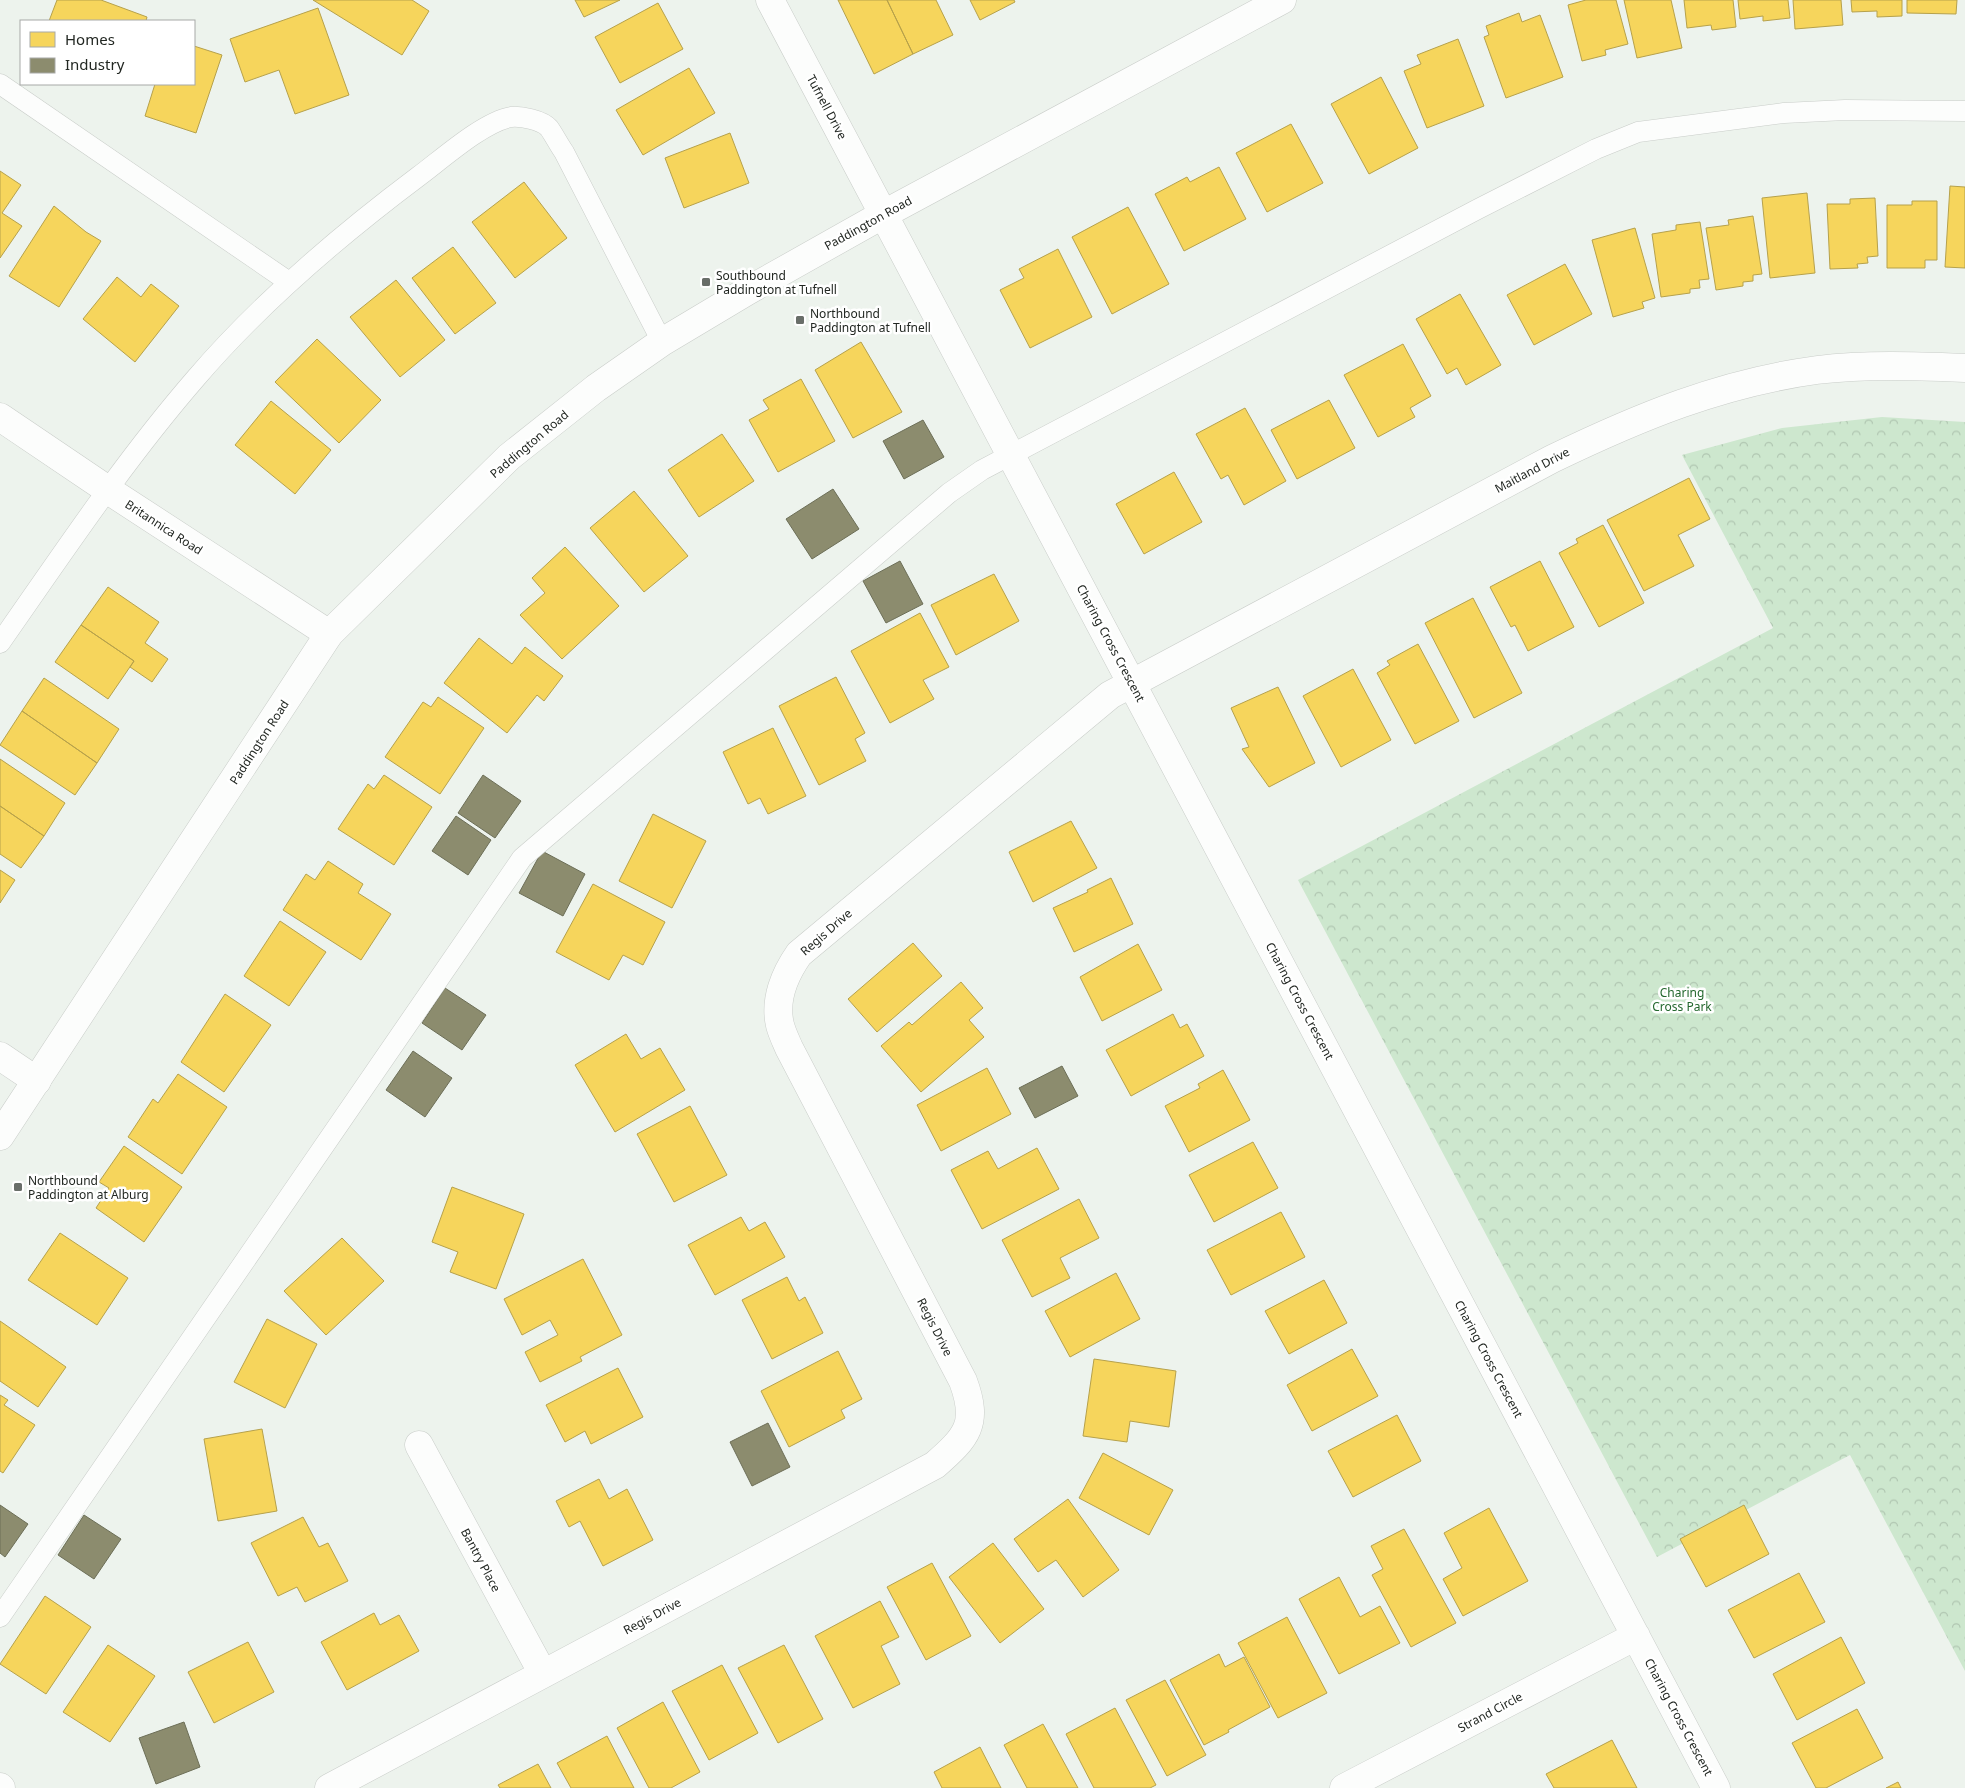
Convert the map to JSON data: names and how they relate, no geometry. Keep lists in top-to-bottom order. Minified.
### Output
{"streets":{"street":["Tufnell Drive","Paddington Road","Maitland Drive","Britannica Road","Charing Cross Crescent","Regis Drive","Bantry Place","Strand Circle"]},"crossings":[["Tufnell Drive","Paddington Road"],["Tufnell Drive","Charing Cross Crescent"],["Paddington Road","Britannica Road"],["Paddington Road","Charing Cross Crescent"],["Maitland Drive","Charing Cross Crescent"],["Maitland Drive","Regis Drive"],["Charing Cross Crescent","Regis Drive"],["Charing Cross Crescent","Strand Circle"],["Regis Drive","Bantry Place"]],"parks":["Charing Cross Park"],"places":{"transit":["Southbound Paddington at Tufnell","Northbound Paddington at Tufnell","Northbound Paddington at Alburg"]},"legend":["Homes","Industry"]}
